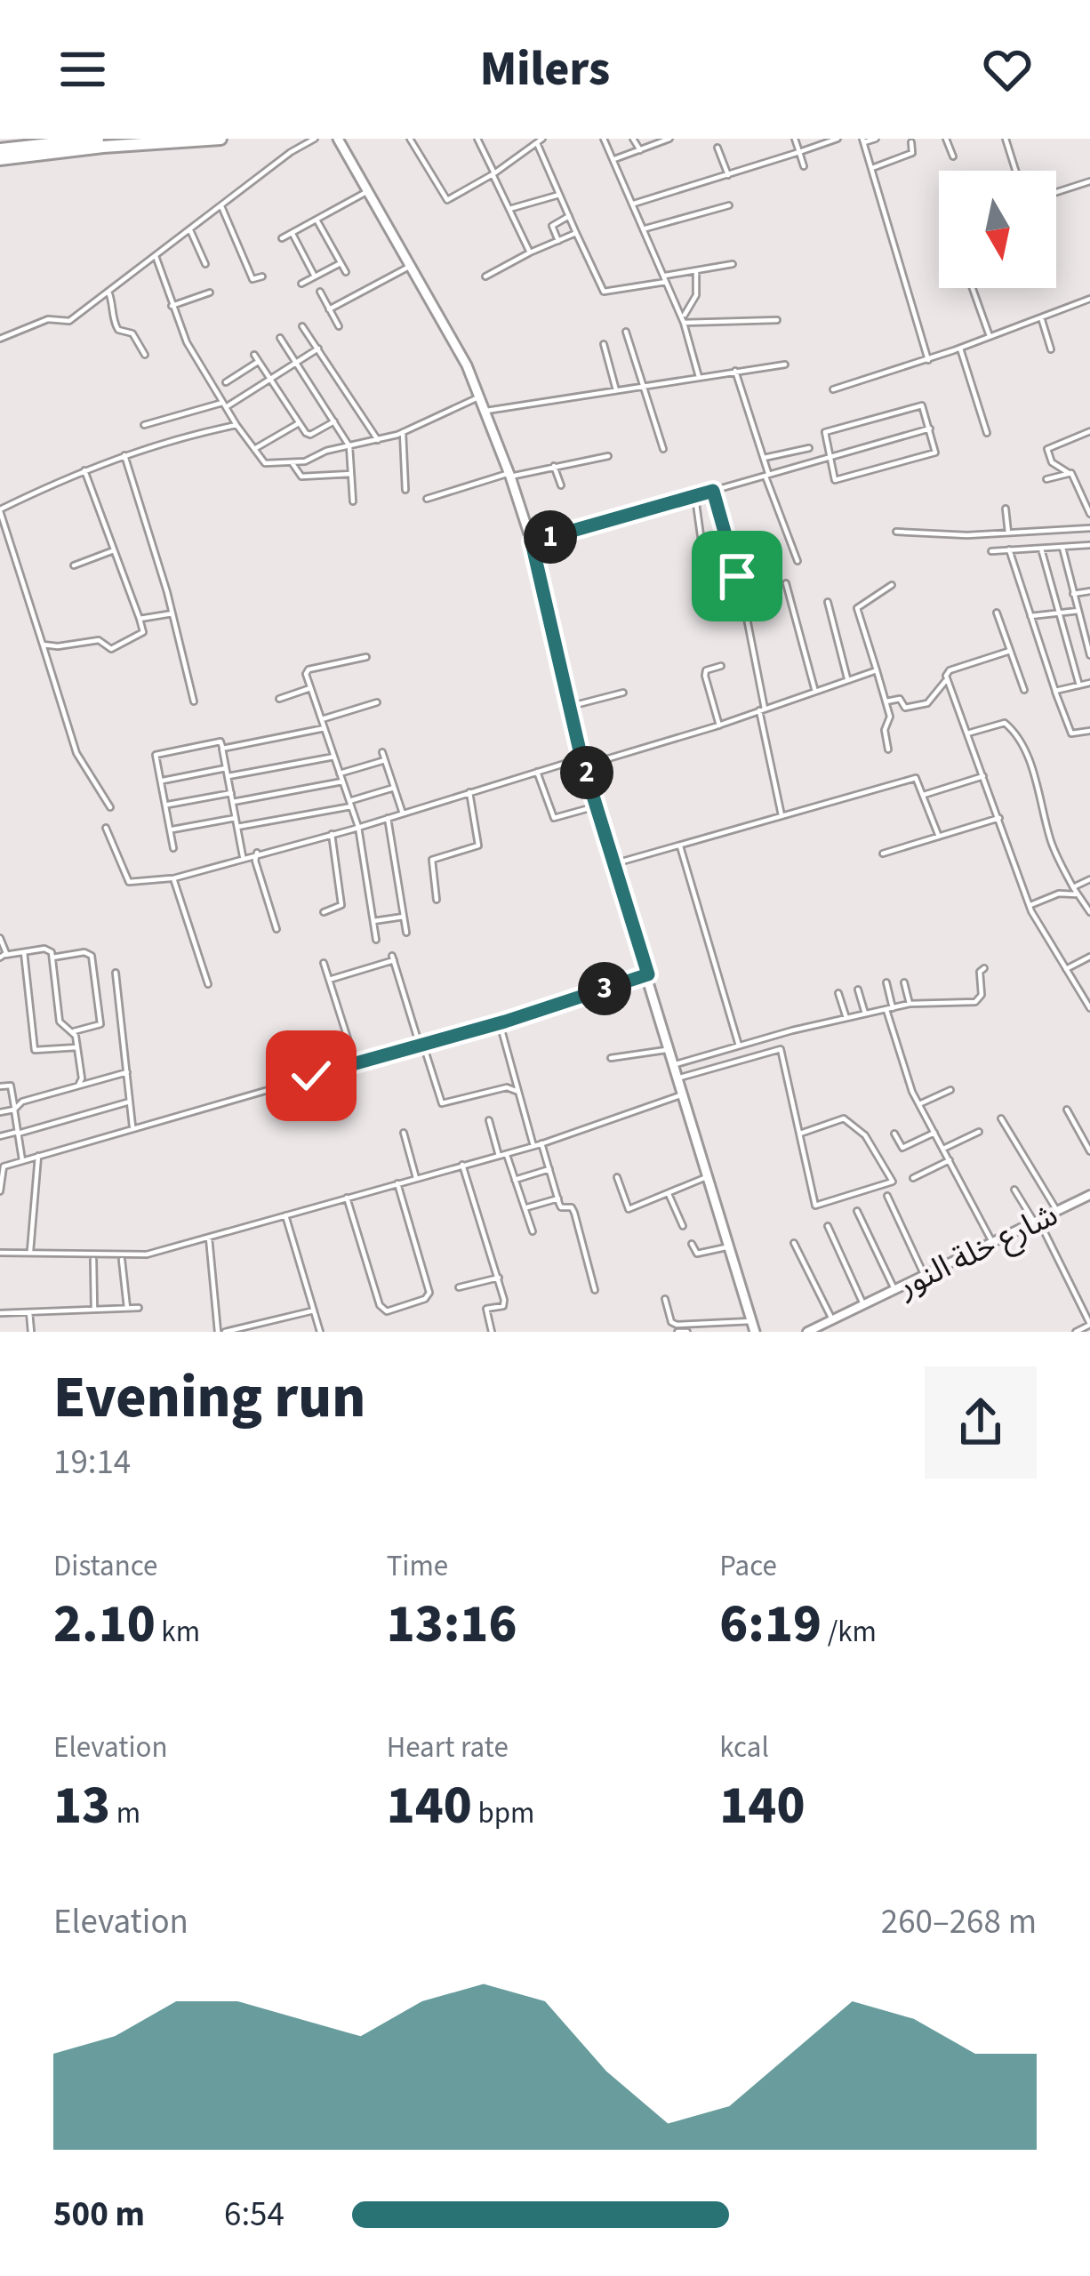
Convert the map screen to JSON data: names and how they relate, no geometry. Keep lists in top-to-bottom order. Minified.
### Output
{"streets":{"street":["شارع خلة النور"]},"north":"bottom","page":{"header":"Milers","pins":["1","2","3"],"heading":["Evening run","19:14"],"stats":[["Distance","2.10 km"],["Time","13:16"],["Pace","6:19 /km"],["Elevation","13 m"],["Heart rate","140 bpm"],["kcal","140"]],"chart":["Elevation","260–268 m"],"list":[{"name":"500 m","note":"6:54"}]}}
